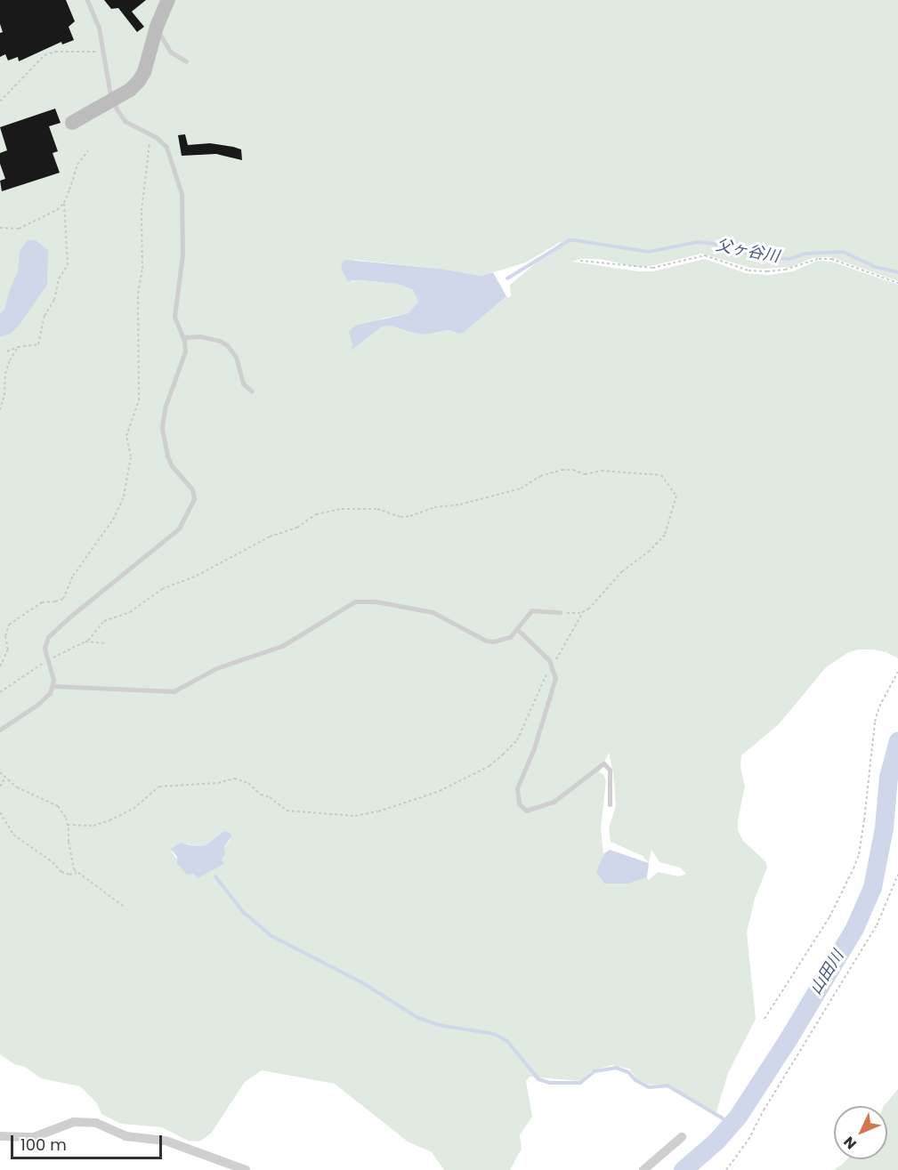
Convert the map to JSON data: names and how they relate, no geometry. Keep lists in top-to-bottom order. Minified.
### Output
{"water":["父ヶ谷川","山田川"],"scale_bar":"100 m","north":"bottom left"}
